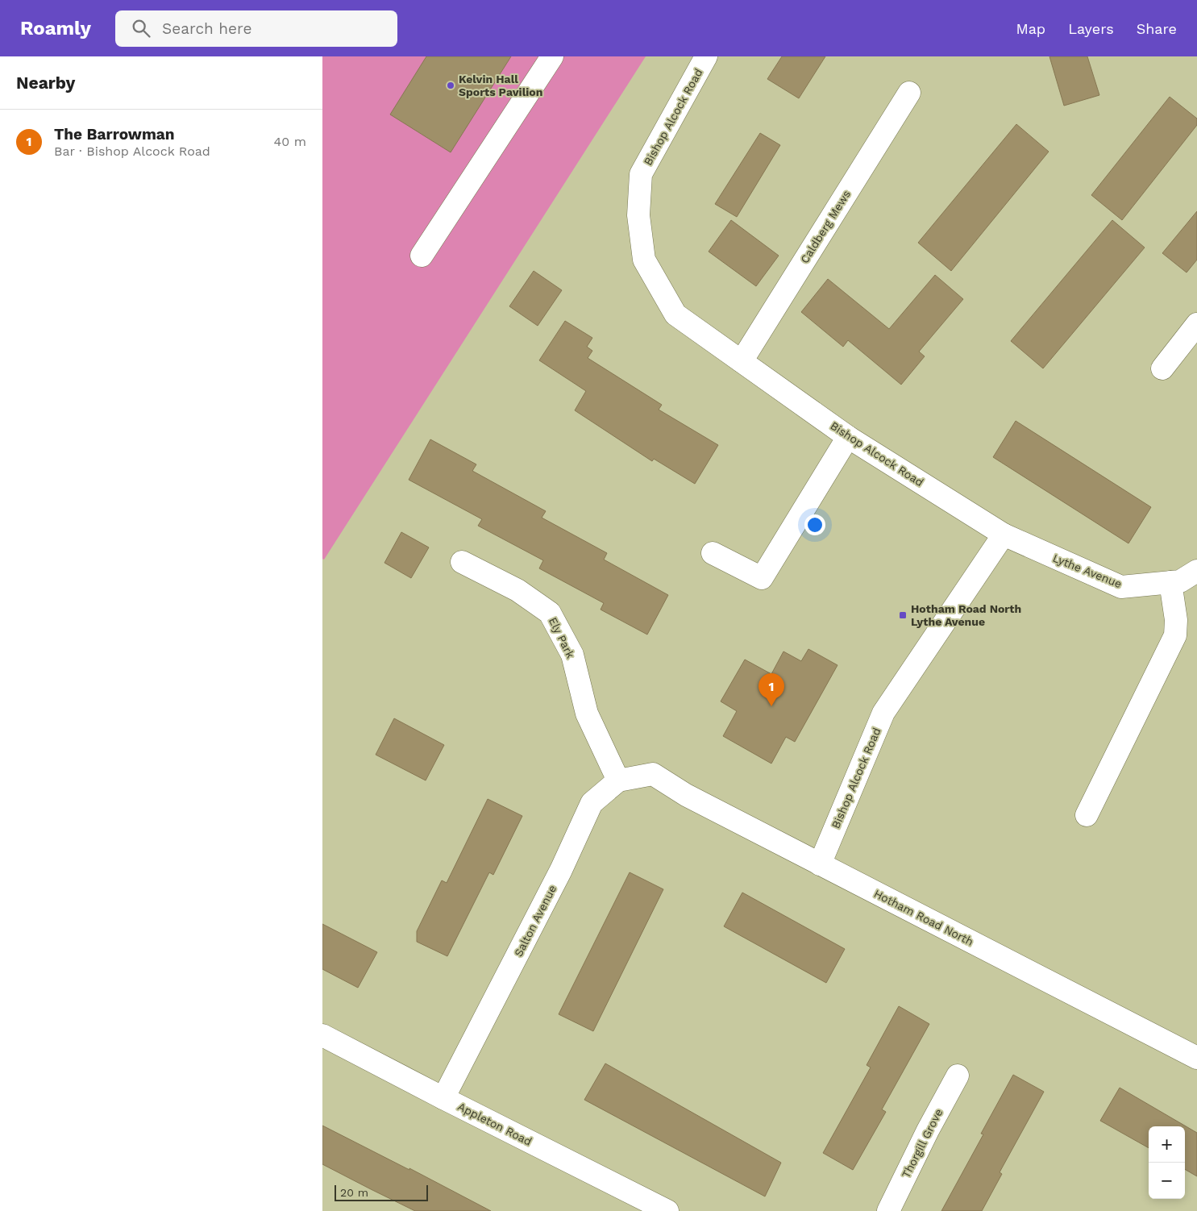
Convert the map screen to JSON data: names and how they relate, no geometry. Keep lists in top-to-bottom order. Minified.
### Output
{"streets":{"street":["Bishop Alcock Road","Caldberg Mews","Lythe Avenue","Ely Park","Hotham Road North","Salton Avenue","Appleton Road","Thorgill Grove"]},"crossings":[["Bishop Alcock Road","Caldberg Mews"],["Bishop Alcock Road","Lythe Avenue"],["Bishop Alcock Road","Hotham Road North"],["Ely Park","Salton Avenue"],["Hotham Road North","Salton Avenue"],["Salton Avenue","Appleton Road"]],"places":{"other":["Kelvin Hall Sports Pavilion"],"transit":["Hotham Road North Lythe Avenue"]},"scale_bar":"20 m","page":{"header":"Roamly","search":"Search here","nav":["Map","Layers","Share"],"heading":"Nearby","list":[{"mark":"1","name":"The Barrowman","note":"Bar · Bishop Alcock Road","value":"40 m"}],"pins":"1","map_buttons":["+","−"],"scale":"20 m"}}
